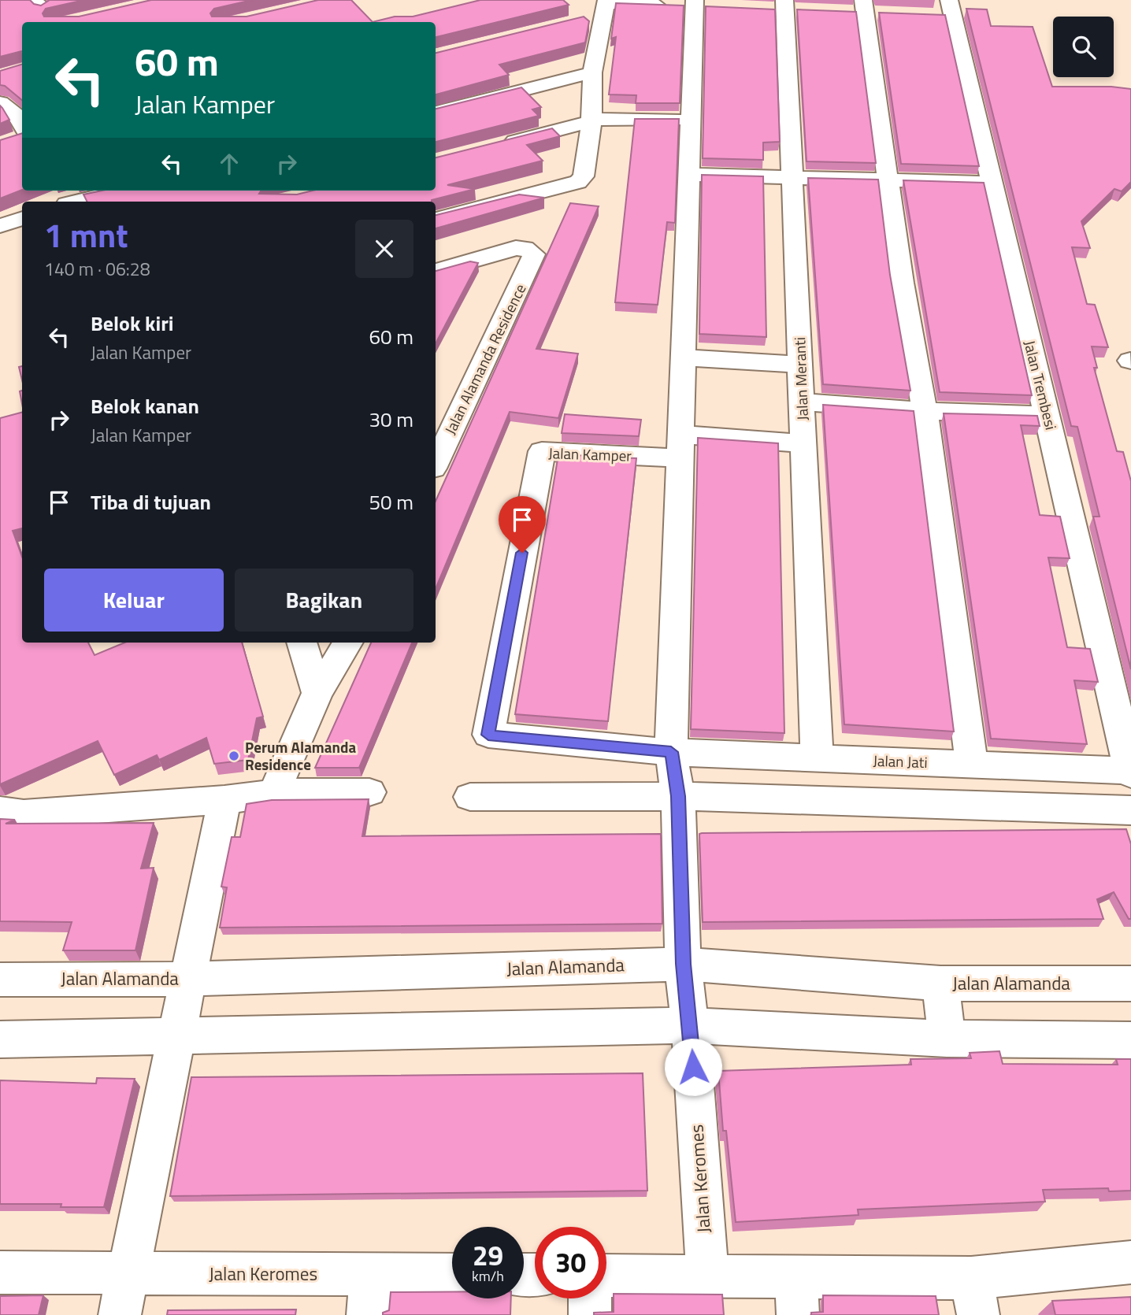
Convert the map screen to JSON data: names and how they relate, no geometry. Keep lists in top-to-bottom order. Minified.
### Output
{"streets":{"street":["Jalan Alamanda Residence","Jalan Meranti","Jalan Trembesi","Jalan Kamper","Jalan Jati","Jalan Alamanda","Jalan Keromes"]},"crossings":[["Jalan Meranti","Jalan Jati"],["Jalan Trembesi","Jalan Jati"],["Jalan Kamper","Jalan Jati"],["Jalan Kamper","Jalan Keromes"],["Jalan Jati","Jalan Keromes"],["Jalan Alamanda","Jalan Keromes"]],"places":["Perum Alamanda Residence"],"page":{"turn":["60 m","Jalan Kamper"],"heading":["1 mnt","140 m · 06:28"],"list":[{"name":"Belok kiri","note":"Jalan Kamper","value":"60 m"},{"name":"Belok kanan","note":"Jalan Kamper","value":"30 m"},{"name":"Tiba di tujuan","value":"50 m"}],"buttons":["Keluar","Bagikan"],"speed":"29 km/h","limit":"30"}}
